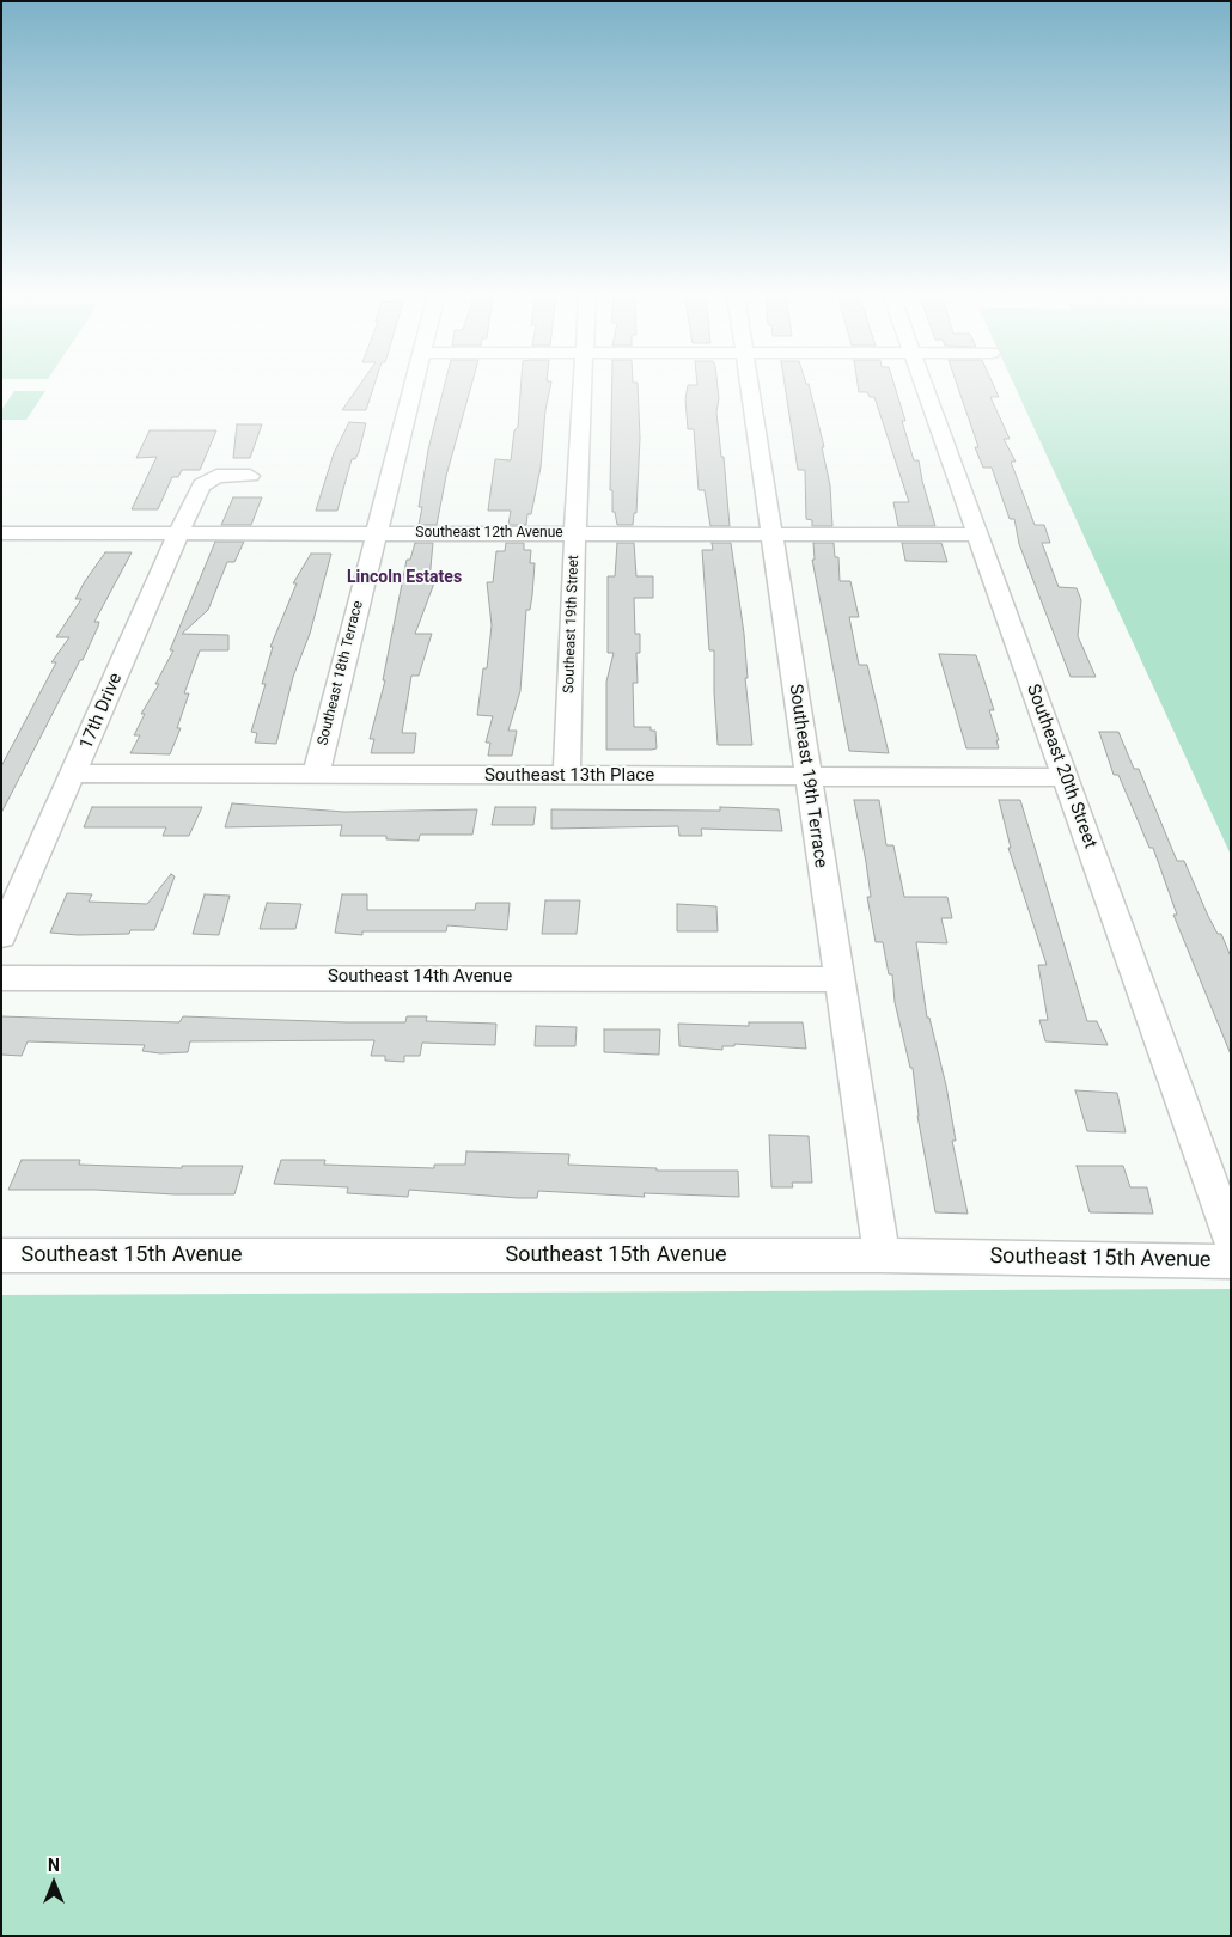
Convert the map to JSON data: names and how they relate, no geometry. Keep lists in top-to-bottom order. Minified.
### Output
{"streets":{"street":["Southeast 12th Avenue","Southeast 19th Street","Southeast 18th Terrace","17th Drive","Southeast 20th Street","Southeast 13th Place","Southeast 19th Terrace","Southeast 14th Avenue","Southeast 15th Avenue"]},"crossings":[["Southeast 12th Avenue","Southeast 19th Street"],["Southeast 12th Avenue","Southeast 18th Terrace"],["Southeast 12th Avenue","17th Drive"],["Southeast 12th Avenue","Southeast 20th Street"],["Southeast 12th Avenue","Southeast 19th Terrace"],["Southeast 19th Street","Southeast 13th Place"],["Southeast 18th Terrace","Southeast 13th Place"],["17th Drive","Southeast 13th Place"],["Southeast 20th Street","Southeast 13th Place"],["Southeast 13th Place","Southeast 19th Terrace"],["Southeast 19th Terrace","Southeast 14th Avenue"],["Southeast 19th Terrace","Southeast 15th Avenue"]],"districts":["Lincoln Estates"],"north":"top"}
